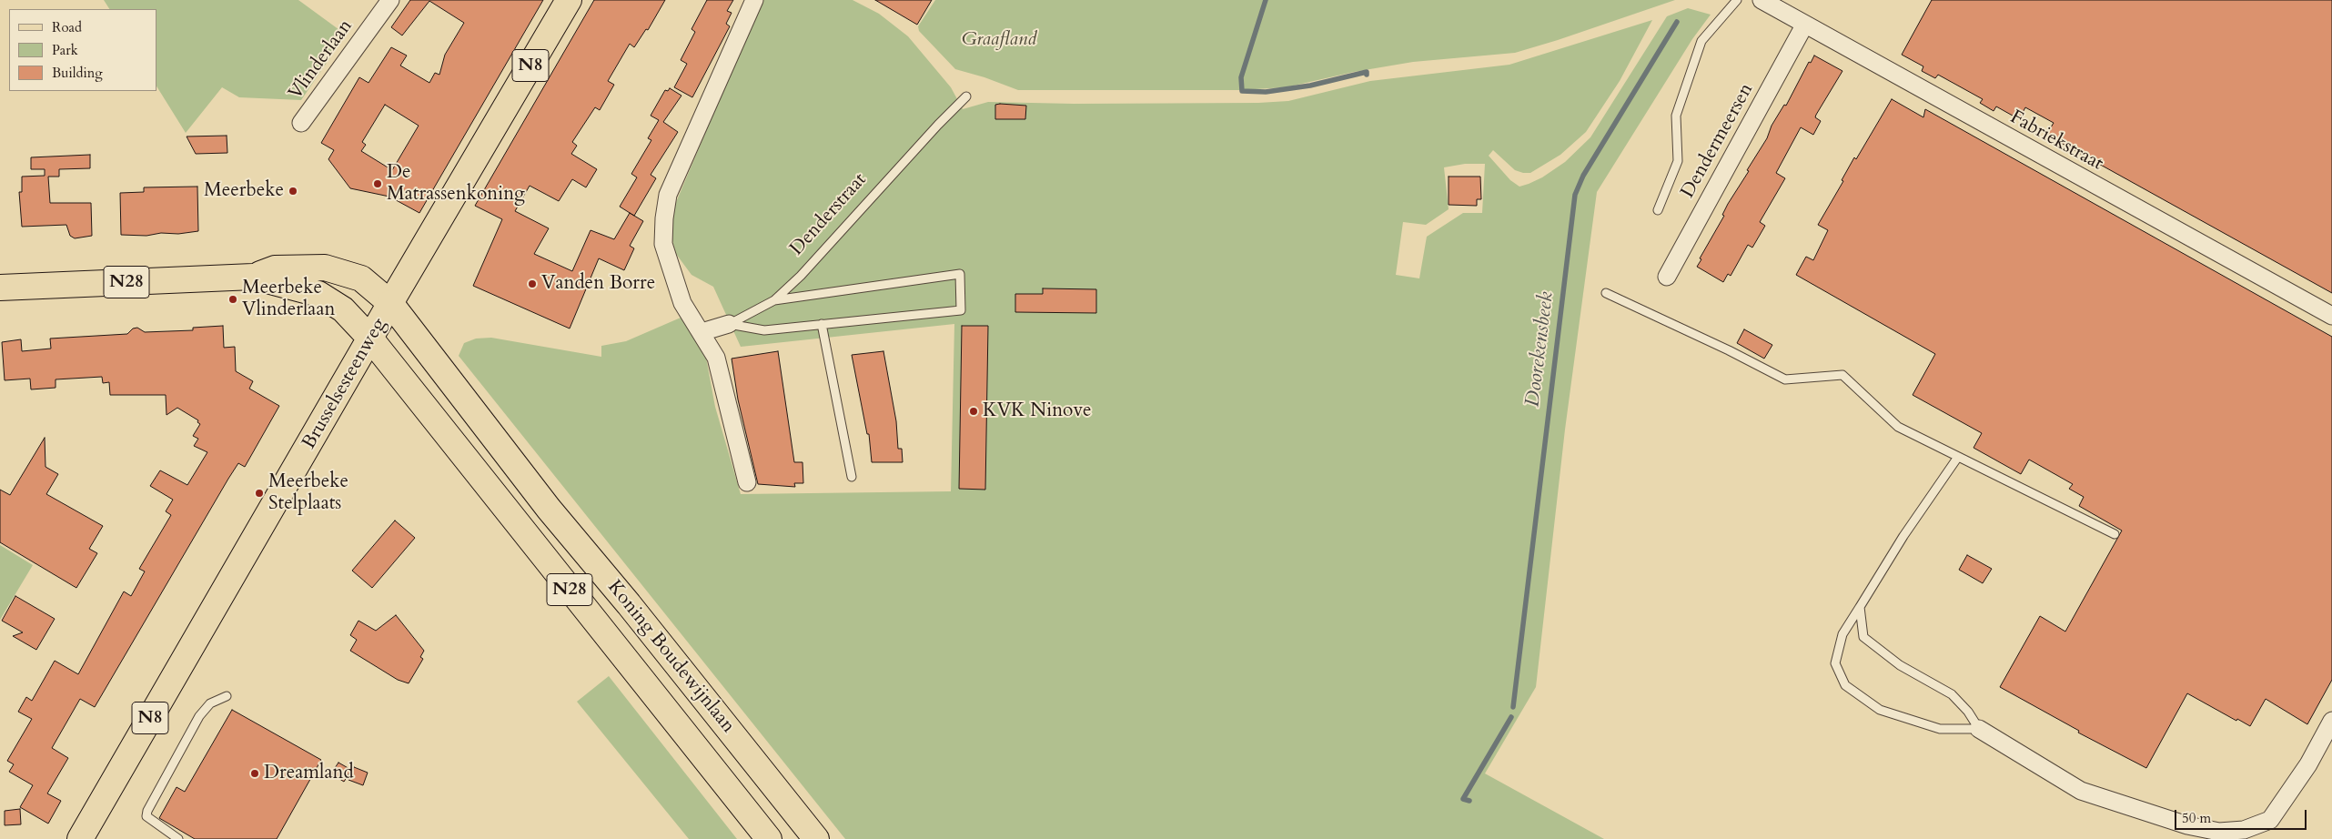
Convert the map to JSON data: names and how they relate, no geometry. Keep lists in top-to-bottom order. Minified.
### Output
{"streets":{"main road":["N8","N28","Brusselsesteenweg","Koning Boudewijnlaan"],"street":["Vlinderlaan","Dendermeersen","Fabriekstraat","Denderstraat"]},"crossings":[["Dendermeersen","Fabriekstraat"],["N28","Brusselsesteenweg"],["N28","Koning Boudewijnlaan"],["Brusselsesteenweg","Koning Boudewijnlaan"]],"water":["Doorekensbeek"],"parks":["Graafland"],"places":["De Matrassenkoning","Meerbeke","Vanden Borre","Meerbeke Vlinderlaan","KVK Ninove","Meerbeke Stelplaats","Dreamland"],"legend":["Road","Park","Building"],"scale_bar":"50 m"}
